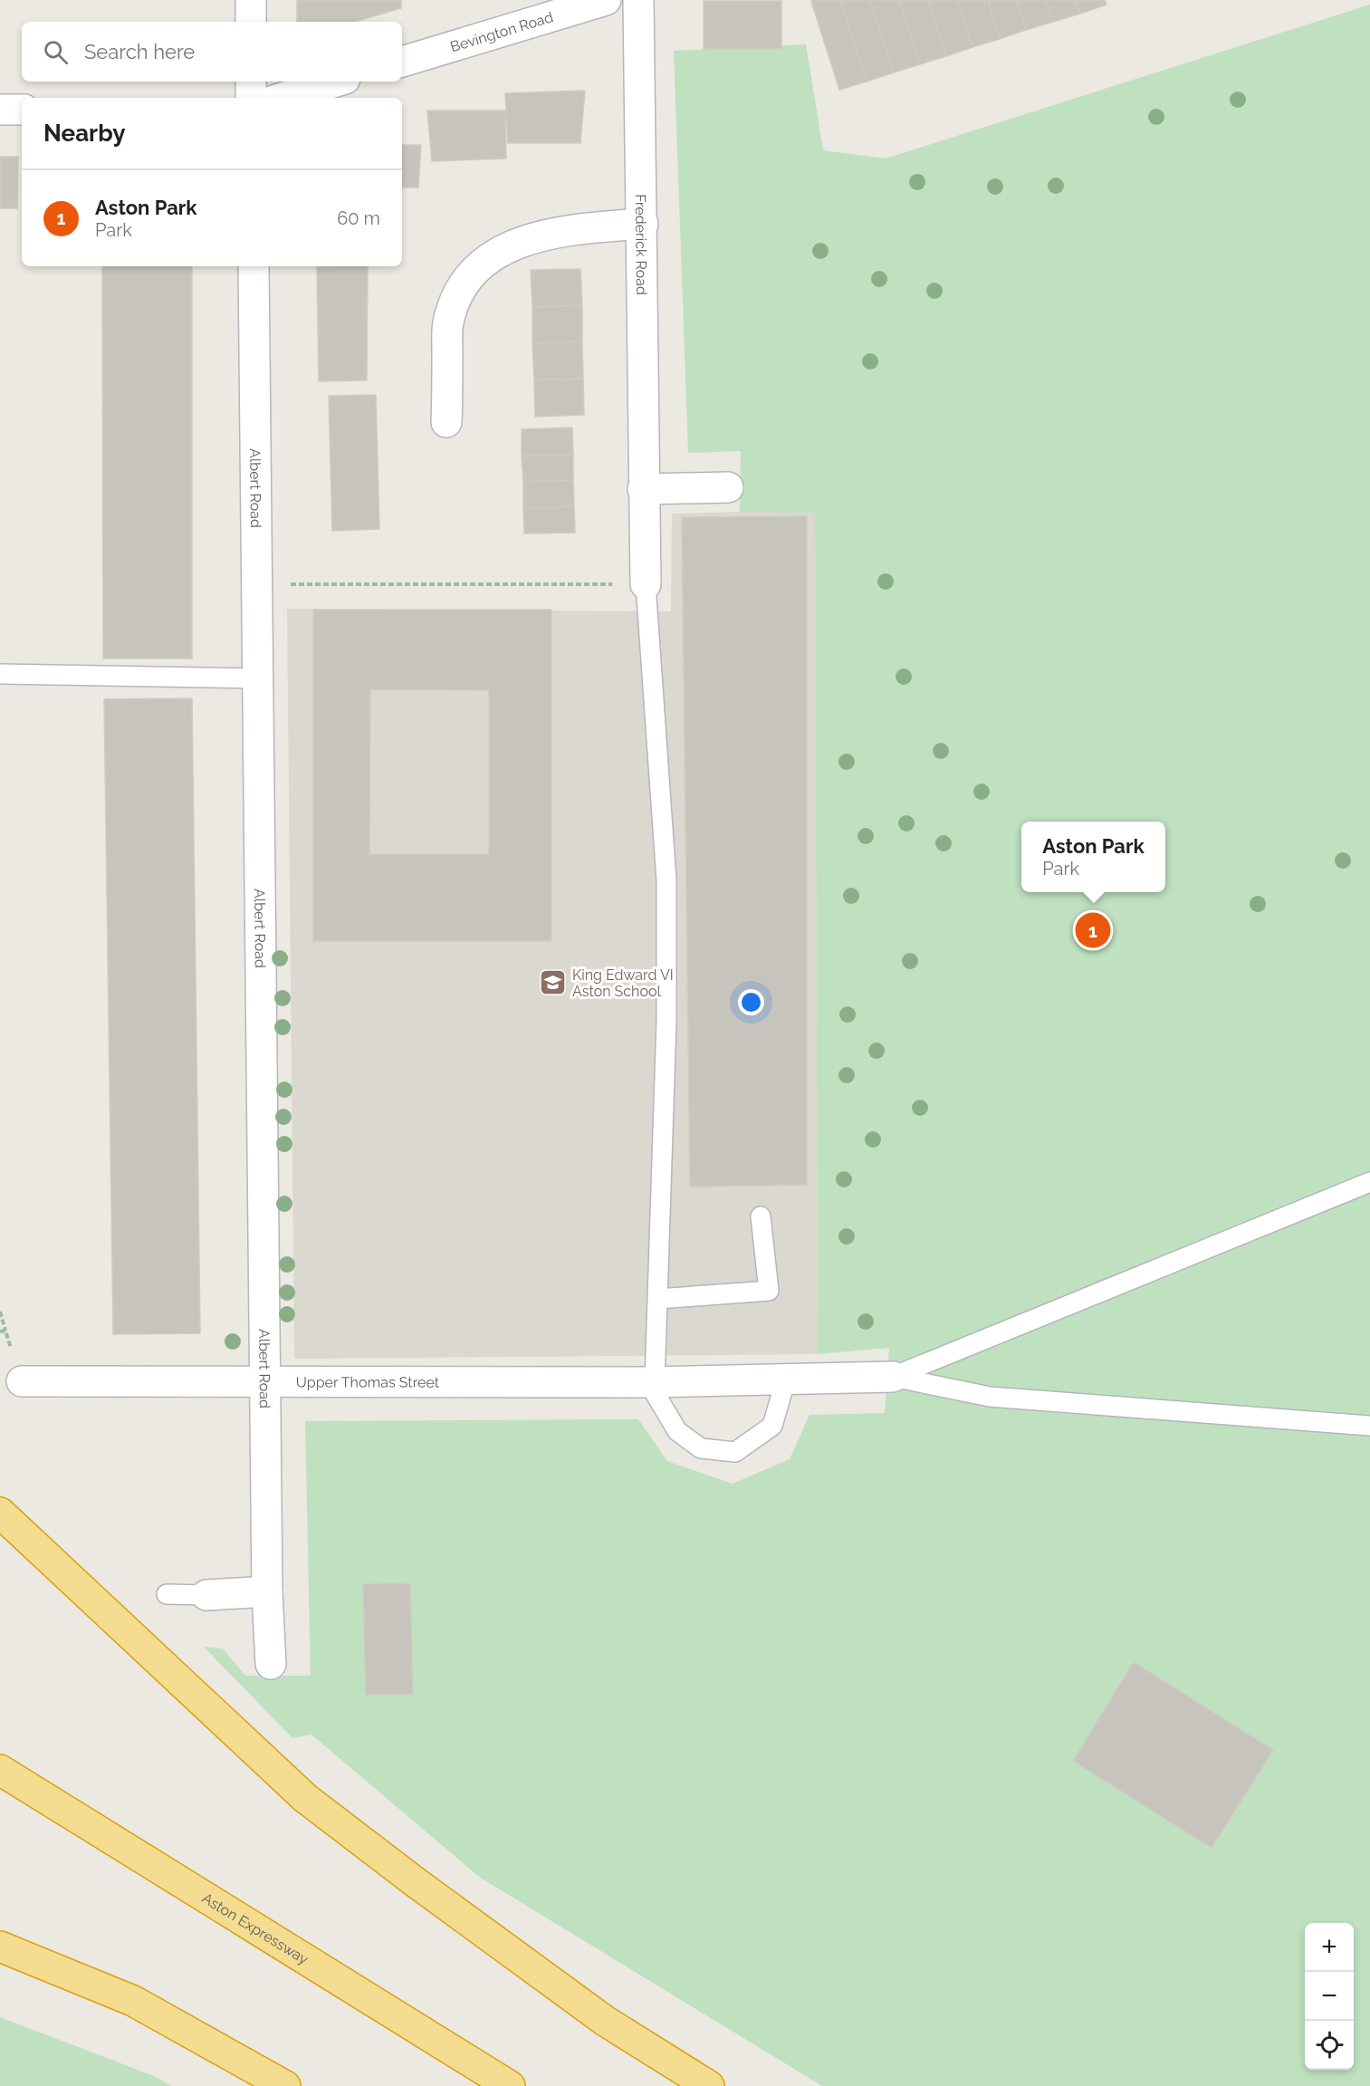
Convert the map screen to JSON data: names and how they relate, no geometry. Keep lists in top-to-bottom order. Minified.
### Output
{"streets":{"highway":["Aston Expressway"],"street":["Bevington Road","Frederick Road","Albert Road","Upper Thomas Street"]},"crossings":[["Albert Road","Upper Thomas Street"]],"places":{"school or university":["King Edward VI Aston School"]},"page":{"search":"Search here","heading":"Nearby","list":[{"mark":"1","name":"Aston Park","note":"Park","value":"60 m"}],"popup":["Aston Park","Park"],"pins":"1","map_buttons":["+","−"]}}
